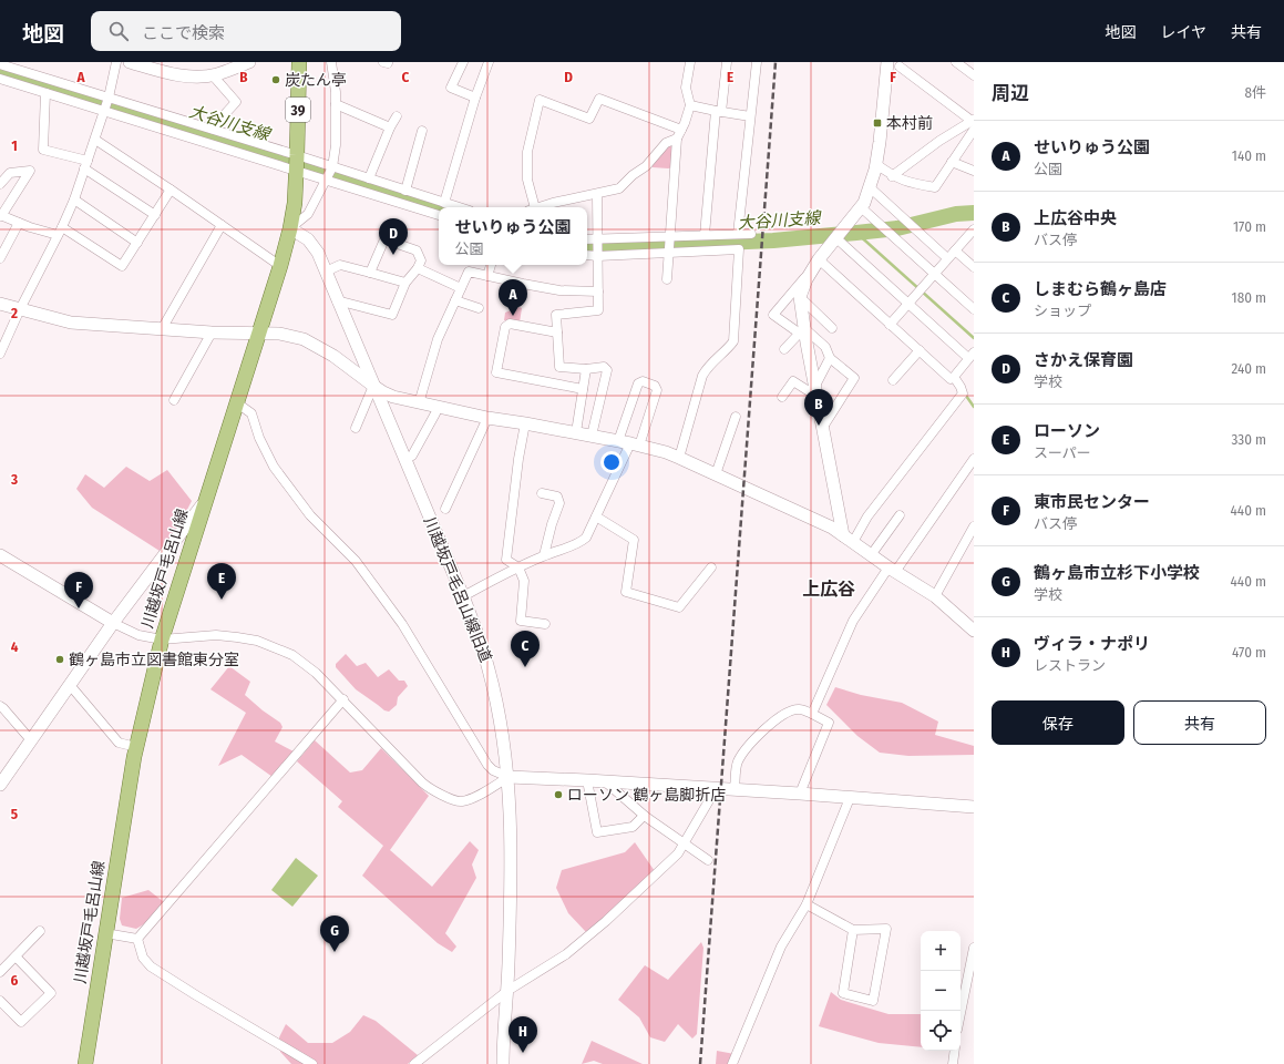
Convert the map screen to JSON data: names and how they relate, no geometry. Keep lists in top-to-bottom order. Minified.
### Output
{"streets":{"main road":["39","川越坂戸毛呂山線"],"street":["川越坂戸毛呂山線旧道"]},"crossings":[["39","川越坂戸毛呂山線"],["川越坂戸毛呂山線","川越坂戸毛呂山線旧道"]],"districts":["上広谷"],"water":["大谷川支線"],"places":{"other":["炭たん亭","鶴ヶ島市立図書館東分室","ローソン 鶴ヶ島脚折店"],"transit":["本村前"]},"page":{"header":"地図","search":"ここで検索","nav":["地図","レイヤ","共有"],"heading":["周辺","8件"],"list":[{"mark":"A","name":"せいりゅう公園","note":"公園","value":"140 m"},{"mark":"B","name":"上広谷中央","note":"バス停","value":"170 m"},{"mark":"C","name":"しまむら鶴ヶ島店","note":"ショップ","value":"180 m"},{"mark":"D","name":"さかえ保育園","note":"学校","value":"240 m"},{"mark":"E","name":"ローソン","note":"スーパー","value":"330 m"},{"mark":"F","name":"東市民センター","note":"バス停","value":"440 m"},{"mark":"G","name":"鶴ヶ島市立杉下小学校","note":"学校","value":"440 m"},{"mark":"H","name":"ヴィラ・ナポリ","note":"レストラン","value":"470 m"}],"popup":["せいりゅう公園","公園"],"pins":["D","A","B","E","F","C","G","H"],"buttons":["保存","共有"],"map_buttons":["+","−"]},"grid":{"columns":["A","B","C","D","E","F"],"rows":["1","2","3","4","5","6"]}}
